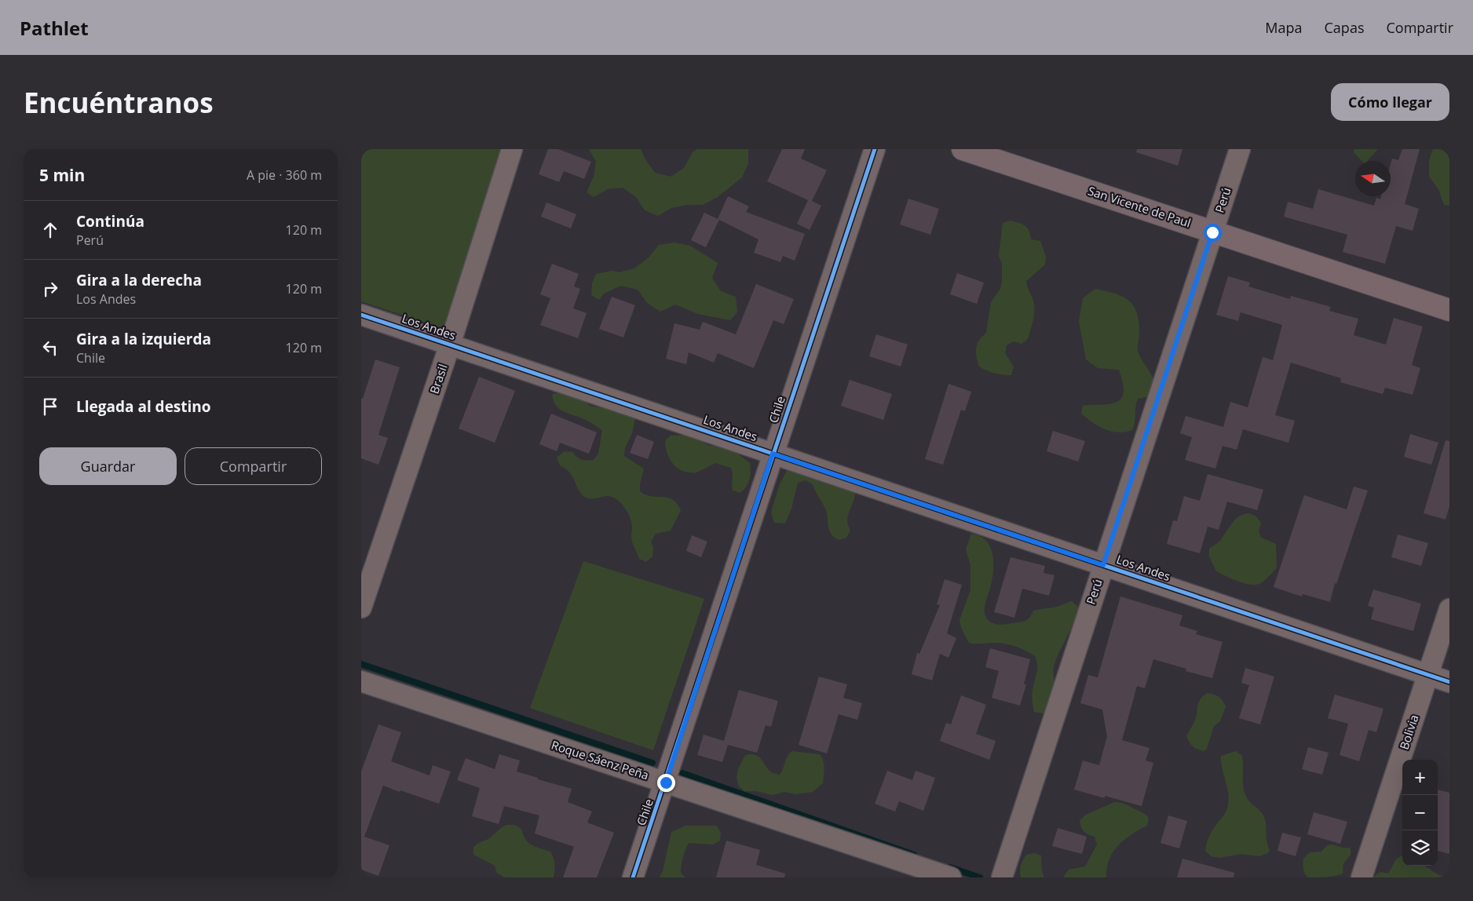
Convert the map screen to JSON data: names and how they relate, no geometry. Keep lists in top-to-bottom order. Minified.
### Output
{"streets":{"street":["Perú","San Vicente de Paul","Los Andes","Brasil","Chile","Bolivia","Roque Sáenz Peña"]},"crossings":[["Perú","San Vicente de Paul"],["Perú","Los Andes"],["Los Andes","Brasil"],["Los Andes","Chile"],["Los Andes","Bolivia"],["Chile","Roque Sáenz Peña"]],"north":"left","page":{"header":"Pathlet","nav":["Mapa","Capas","Compartir"],"buttons":["Cómo llegar",["Guardar","Compartir"]],"title":"Encuéntranos","heading":["5 min","A pie · 360 m"],"list":[["Continúa","Perú","120 m"],["Gira a la derecha","Los Andes","120 m"],["Gira a la izquierda","Chile","120 m"],"Llegada al destino"],"map_buttons":["+","−"]}}
